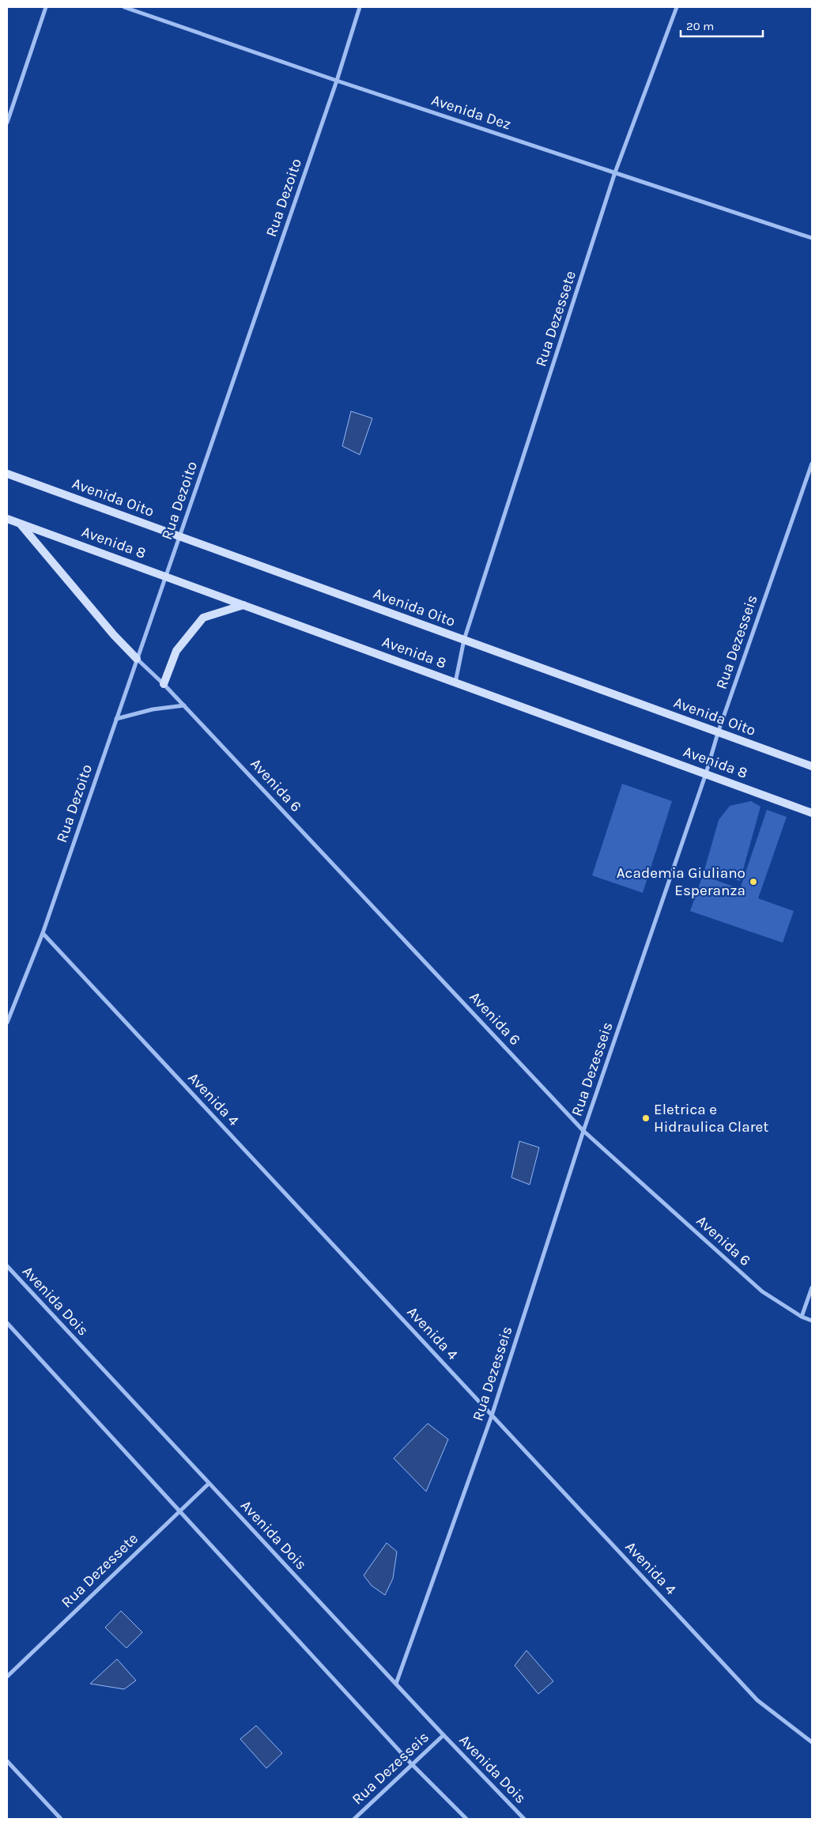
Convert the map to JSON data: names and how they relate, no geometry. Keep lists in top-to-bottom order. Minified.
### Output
{"streets":{"street":["Avenida Dez","Rua Dezoito","Rua Dezessete","Avenida Oito","Avenida 8","Rua Dezesseis","Avenida 6","Avenida 4","Avenida Dois"]},"crossings":[["Avenida Dez","Rua Dezoito"],["Avenida Dez","Rua Dezessete"],["Rua Dezoito","Avenida Oito"],["Rua Dezoito","Avenida 8"],["Rua Dezoito","Avenida 6"],["Rua Dezoito","Avenida 4"],["Rua Dezessete","Avenida Oito"],["Rua Dezessete","Avenida 8"],["Rua Dezessete","Avenida Dois"],["Avenida Oito","Rua Dezesseis"],["Avenida 8","Rua Dezesseis"],["Rua Dezesseis","Avenida 6"],["Rua Dezesseis","Avenida 4"],["Rua Dezesseis","Avenida Dois"]],"places":["Academia Giuliano Esperanza","Eletrica e Hidraulica Claret"],"scale_bar":"20 m"}
